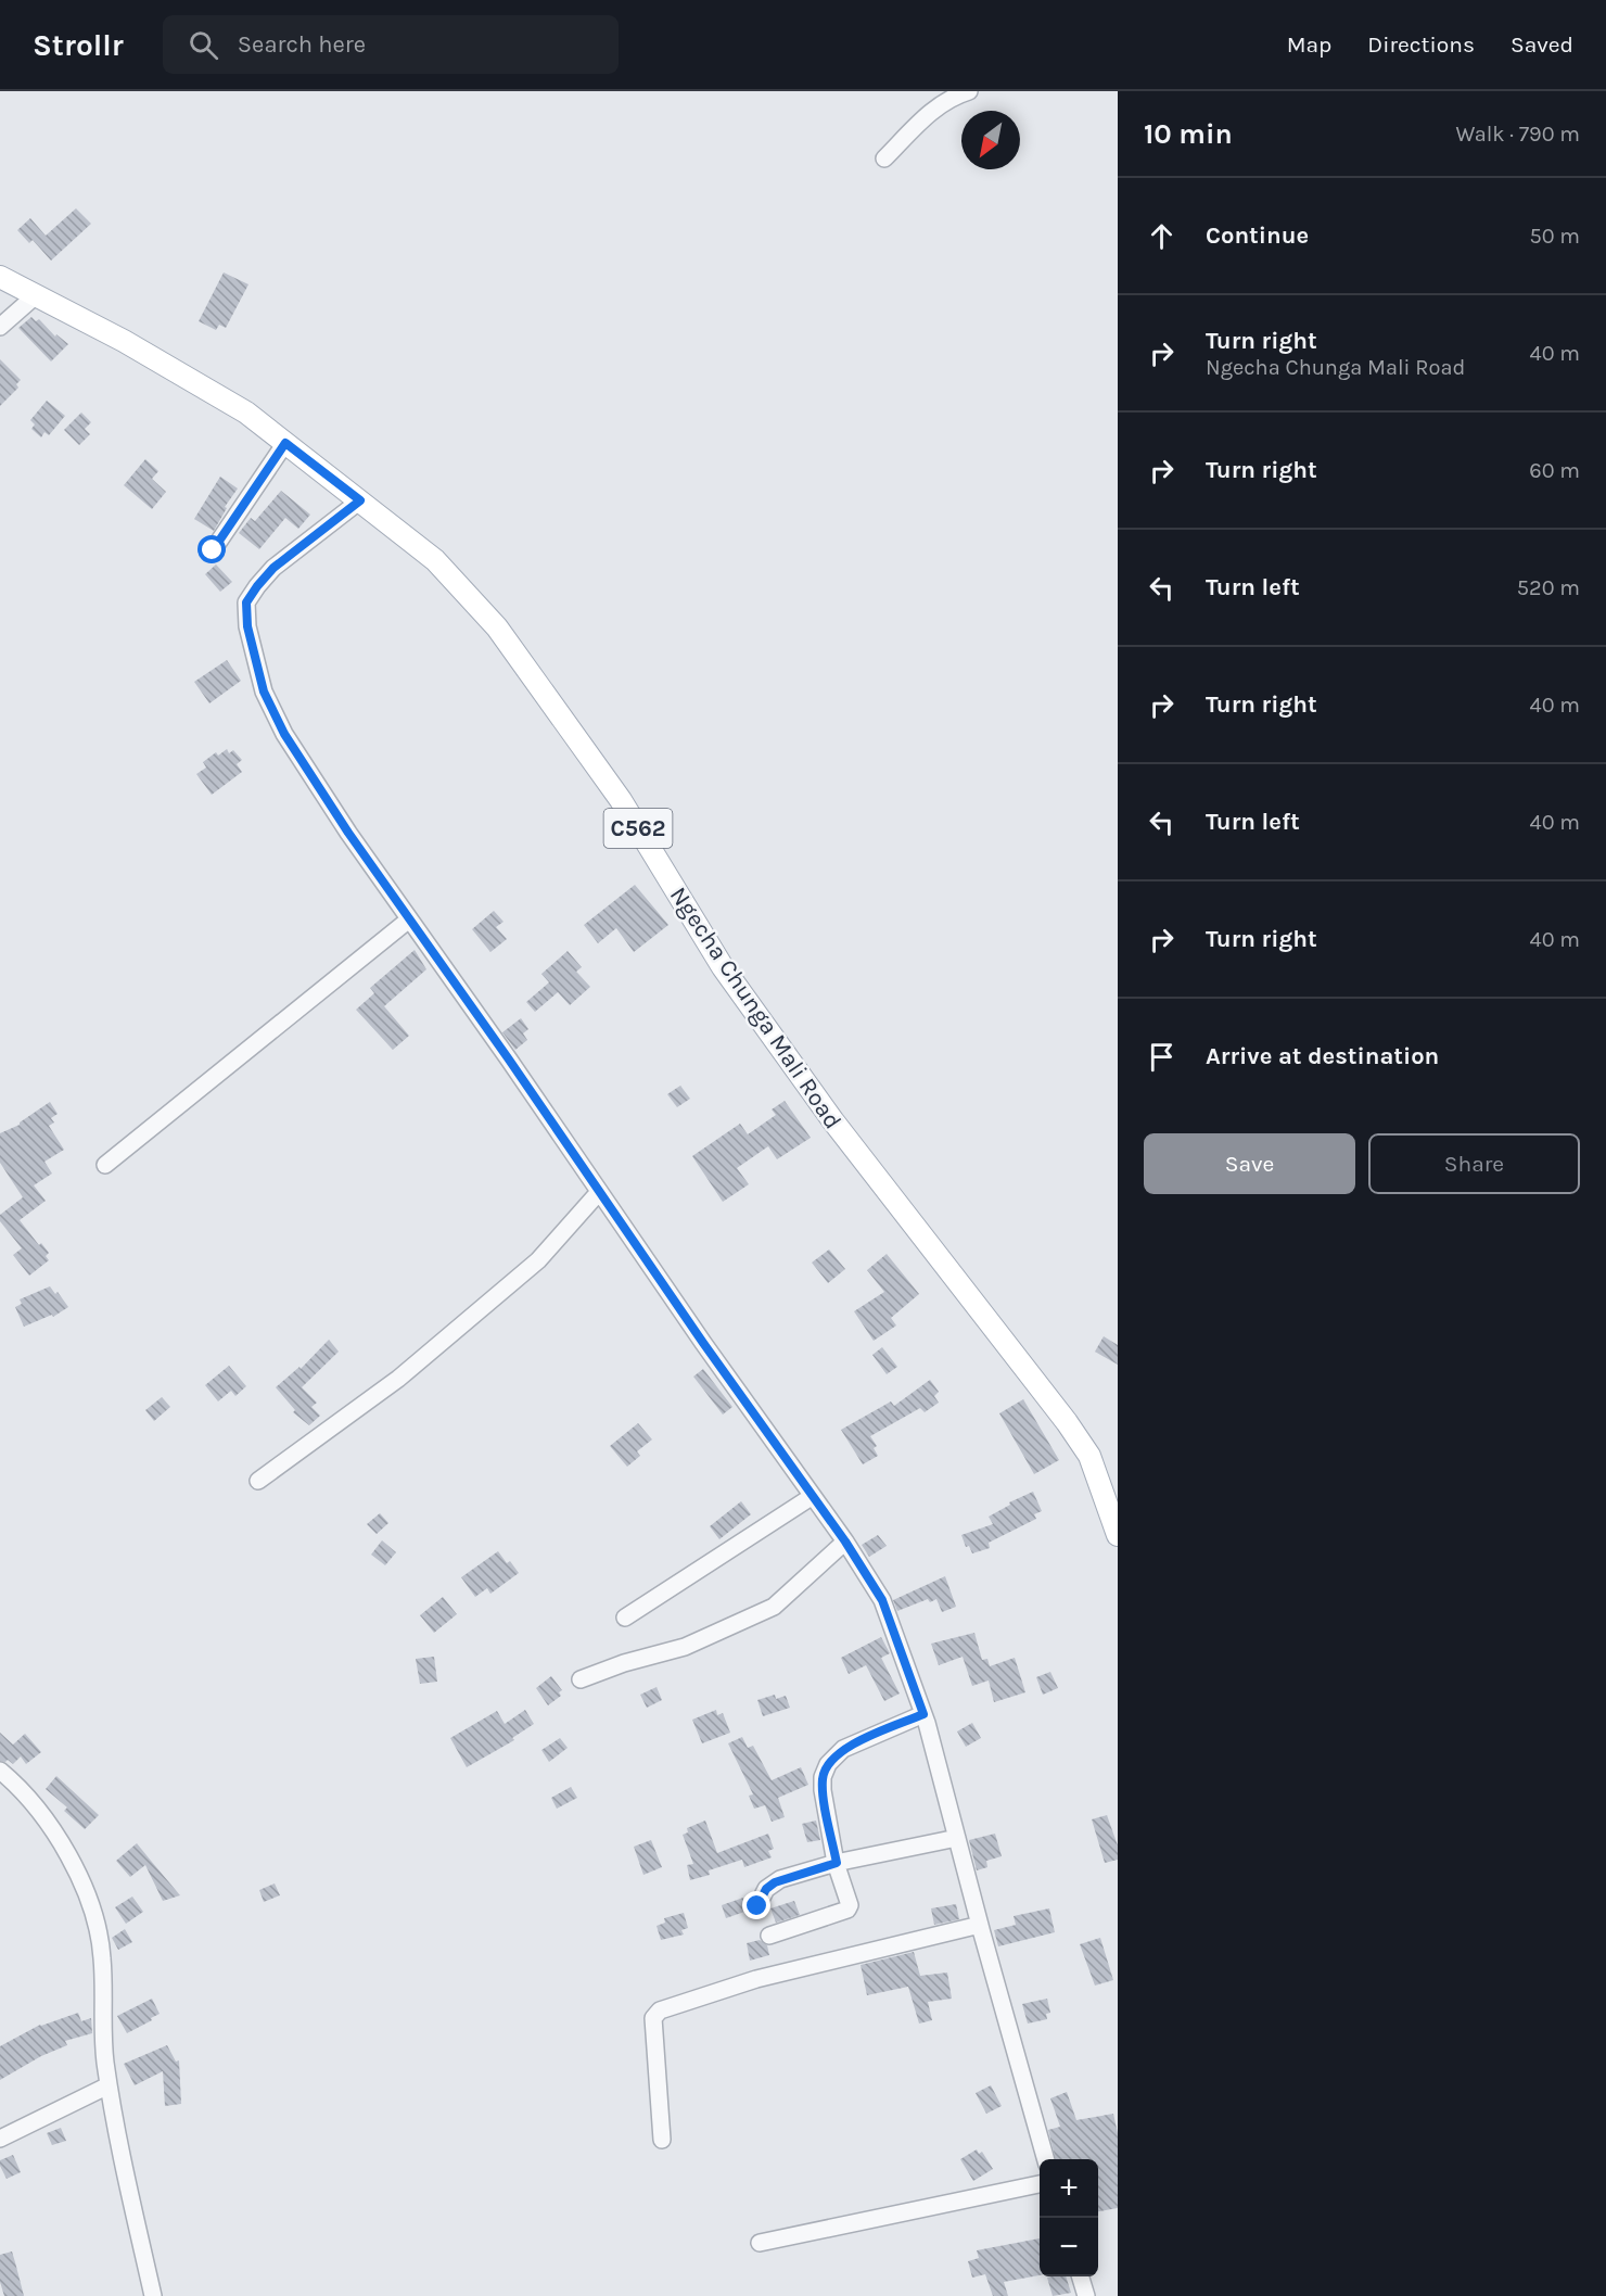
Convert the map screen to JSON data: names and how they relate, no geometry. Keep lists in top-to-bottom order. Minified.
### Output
{"streets":{"main road":["C562","Ngecha Chunga Mali Road"]},"north":"bottom left","page":{"header":"Strollr","search":"Search here","nav":["Map","Directions","Saved"],"heading":["10 min","Walk · 790 m"],"list":[["Continue","50 m"],["Turn right","Ngecha Chunga Mali Road","40 m"],["Turn right","60 m"],["Turn left","520 m"],["Turn right","40 m"],["Turn left","40 m"],["Turn right","40 m"],"Arrive at destination"],"buttons":["Save","Share"],"map_buttons":["+","−"]}}
